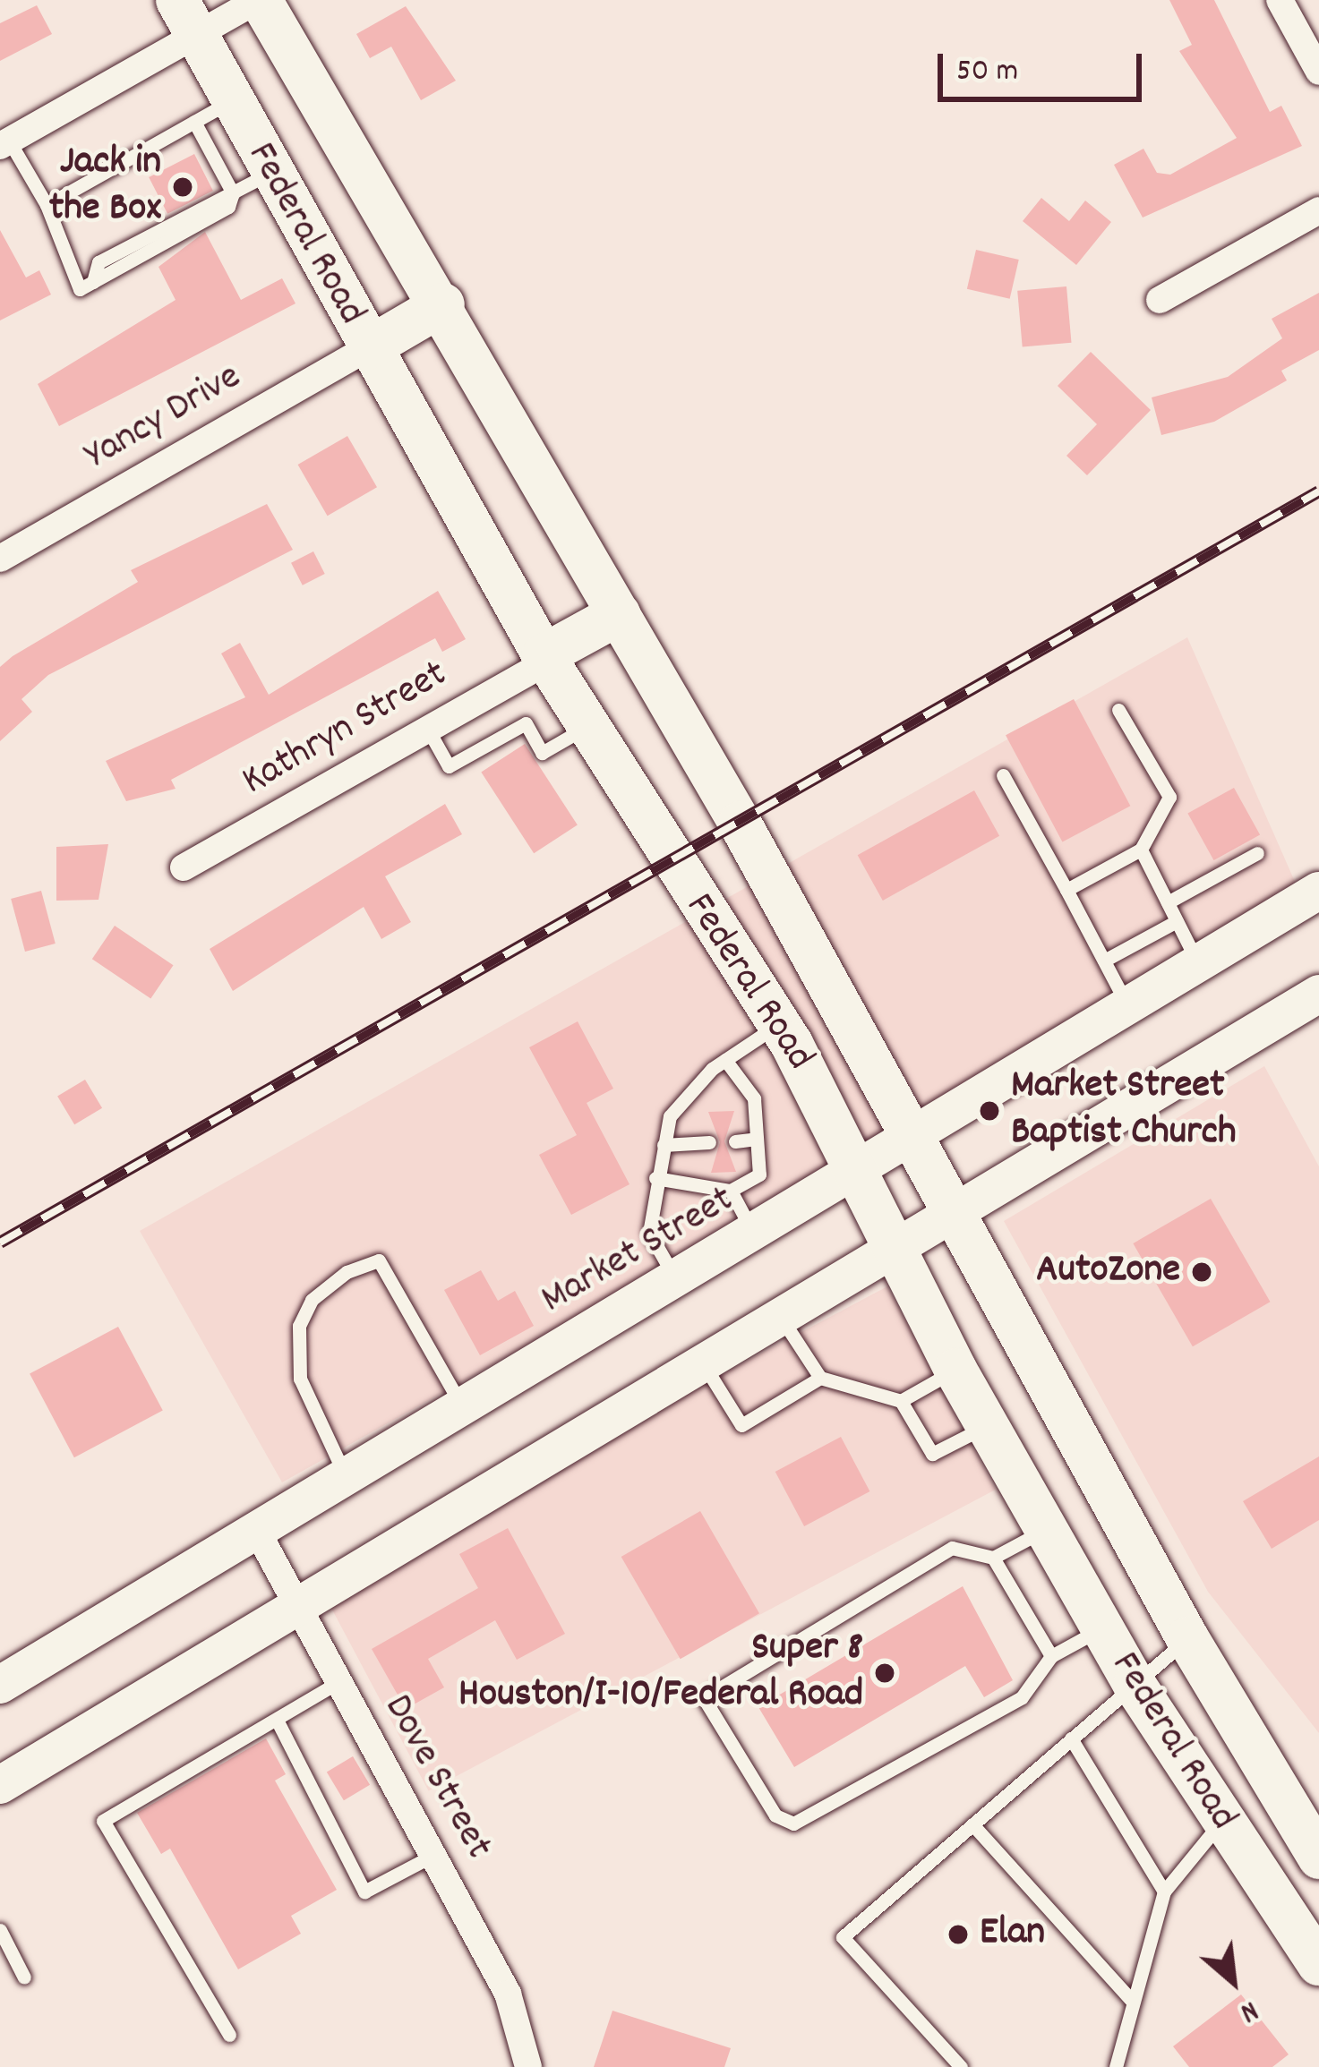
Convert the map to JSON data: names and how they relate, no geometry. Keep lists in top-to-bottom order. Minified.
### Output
{"streets":{"main road":["Federal Road","Market Street"],"street":["Yancy Drive","Kathryn Street","Dove Street"]},"crossings":[["Federal Road","Yancy Drive"],["Federal Road","Kathryn Street"],["Federal Road","Market Street"],["Market Street","Dove Street"]],"places":["Jack in the Box","Market Street Baptist Church","AutoZone","Super 8 Houston/I-10/Federal Road","Elan"],"scale_bar":"50 m","north":"bottom right"}
